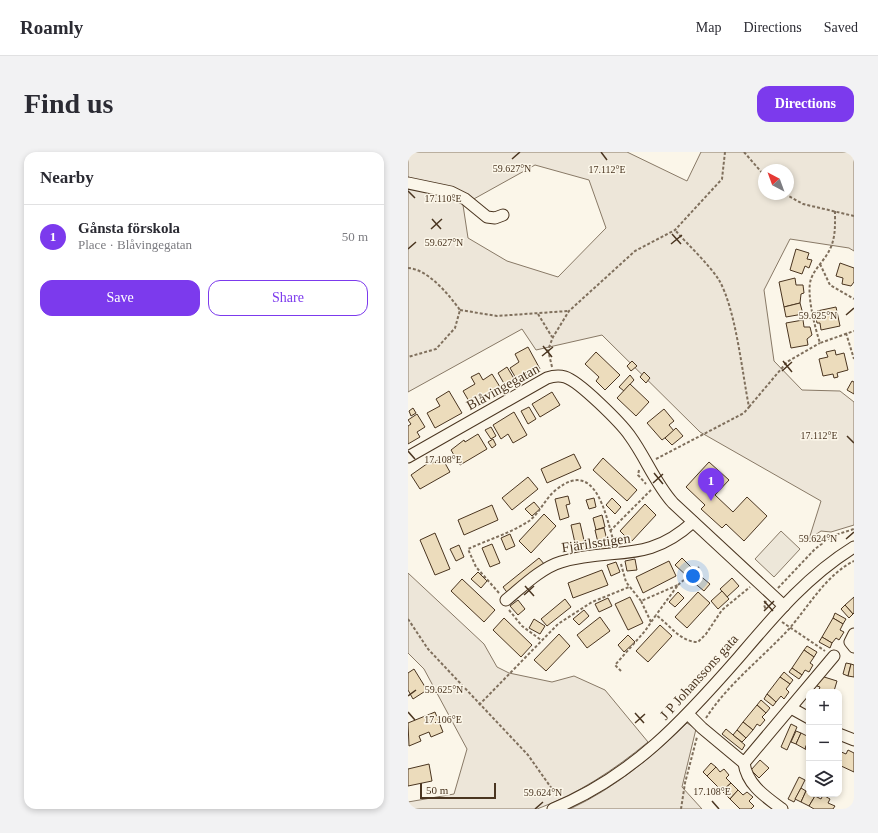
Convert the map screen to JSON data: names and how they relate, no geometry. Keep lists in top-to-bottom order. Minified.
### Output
{"streets":{"street":["Blåvingegatan","Fjärilsstigen","J P Johanssons gata"]},"crossings":[["Blåvingegatan","Fjärilsstigen"],["Blåvingegatan","J P Johanssons gata"]],"scale_bar":"50 m","north":"top left","page":{"header":"Roamly","nav":["Map","Directions","Saved"],"buttons":["Directions",["Save","Share"]],"title":"Find us","heading":"Nearby","list":[{"mark":"1","name":"Gånsta förskola","note":"Place · Blåvingegatan","value":"50 m"}],"pins":"1","map_buttons":["+","−"],"scale":"50 m"},"coordinates":["59.627°N","17.112°E","17.110°E","59.625°N","17.108°E","59.624°N","17.106°E"]}
